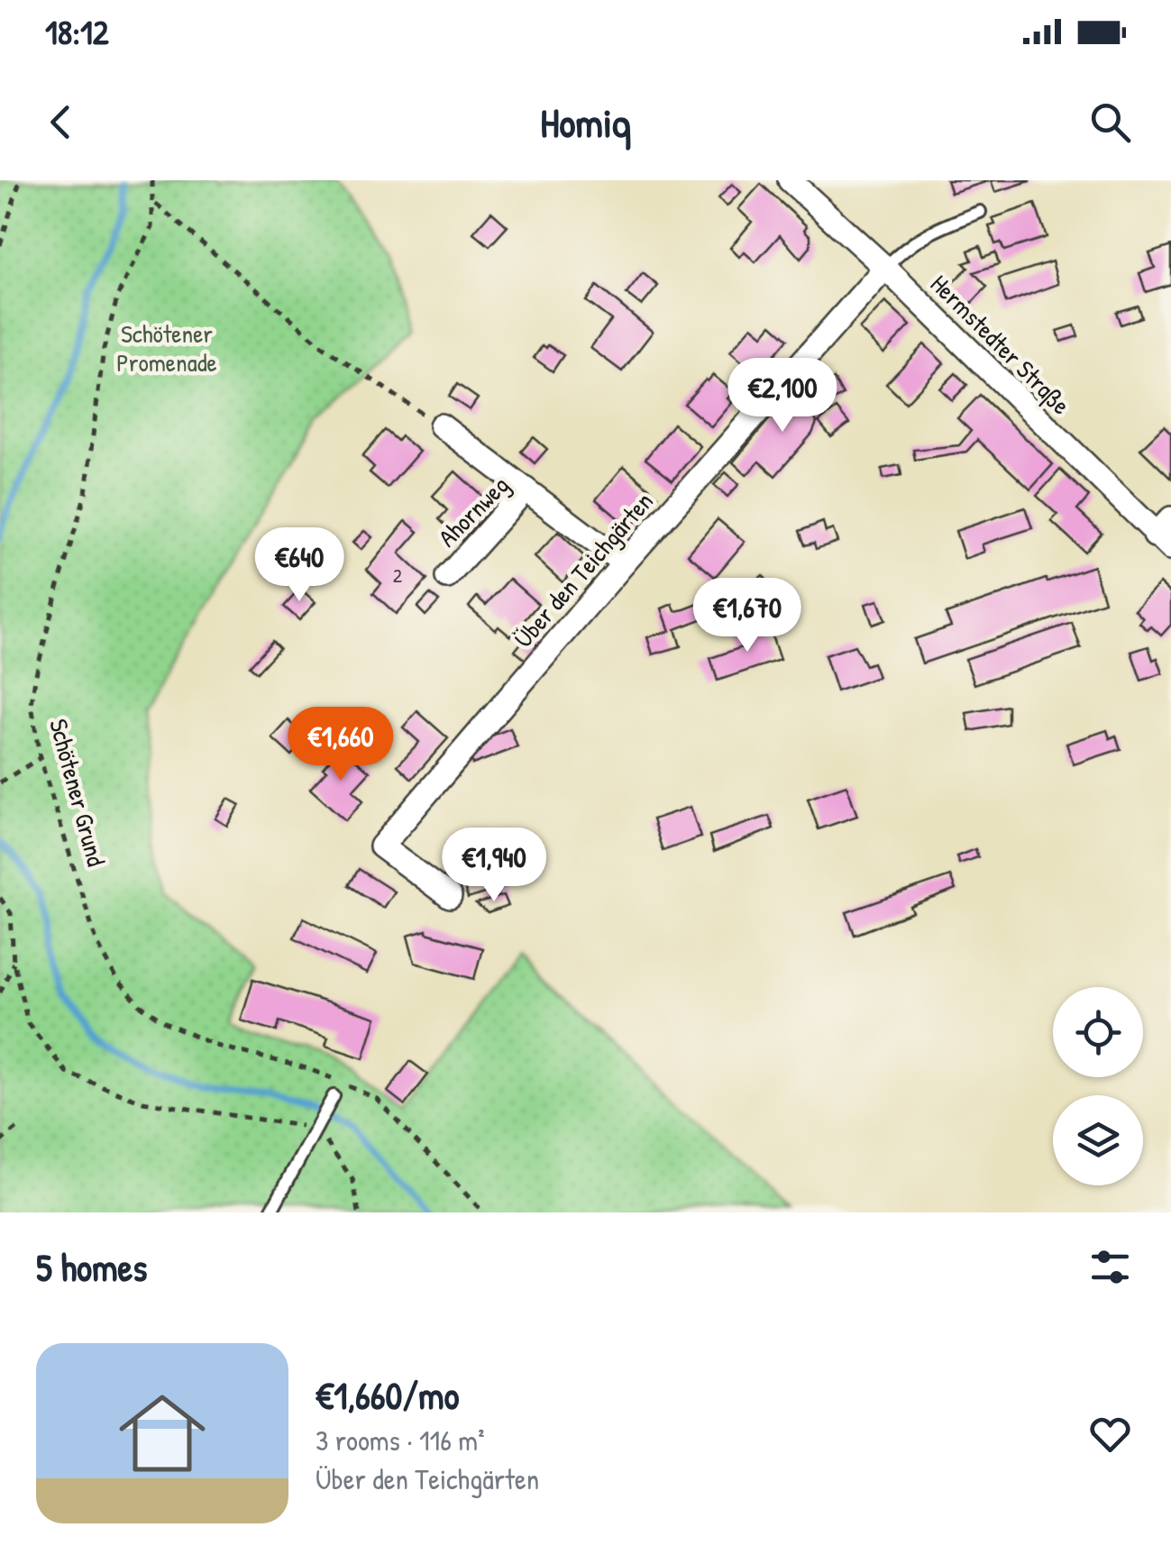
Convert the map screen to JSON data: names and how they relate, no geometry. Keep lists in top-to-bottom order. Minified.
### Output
{"streets":{"street":["Hermstedter Straße","Ahornweg","Über den Teichgärten"],"path":["Schötener Grund"]},"crossings":[["Hermstedter Straße","Über den Teichgärten"],["Ahornweg","Über den Teichgärten"]],"parks":["Schötener Promenade"],"house_numbers":["2"],"page":{"status":"18:12","header":"Homiq","price":["€2,100","€640","€1,670","€1,660","€1,940"],"heading":"5 homes","list":[{"name":"€1,660/mo","note":"3 rooms · 116 m² · Über den Teichgärten"}]}}
